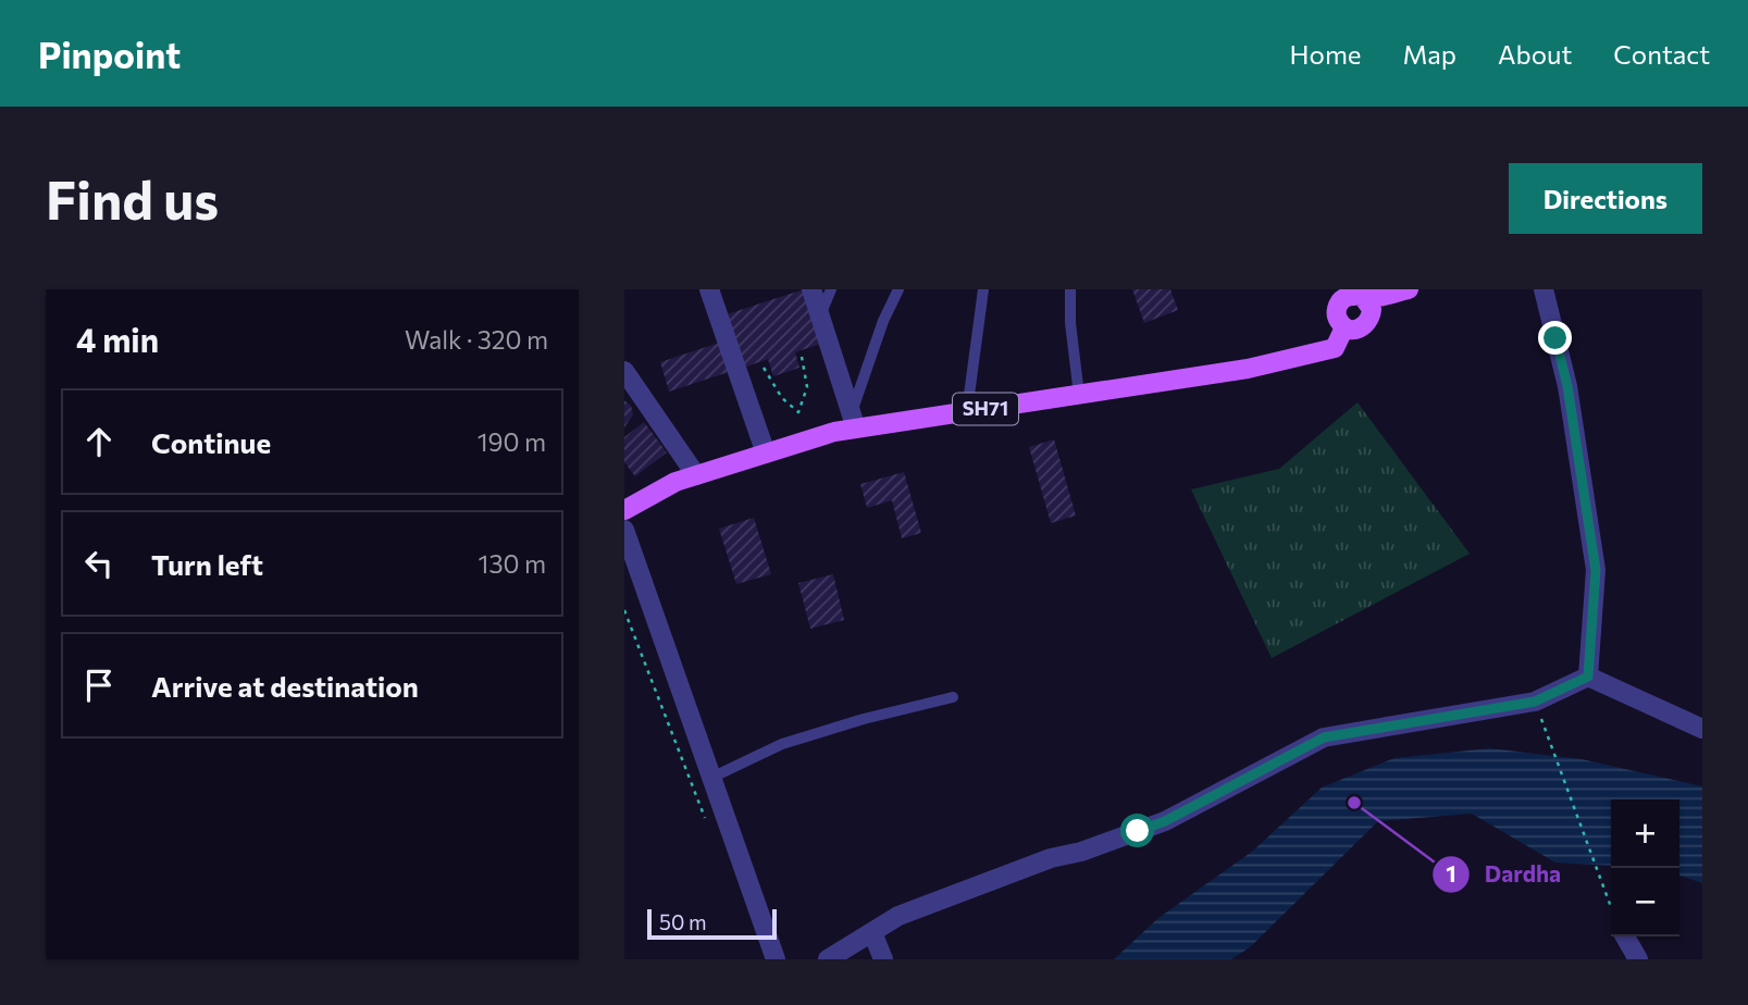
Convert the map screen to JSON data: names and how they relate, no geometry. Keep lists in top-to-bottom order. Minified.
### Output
{"streets":{"main road":["SH71"]},"places":["Dardha"],"scale_bar":"50 m","page":{"header":"Pinpoint","nav":["Home","Map","About","Contact"],"buttons":"Directions","title":"Find us","heading":["4 min","Walk · 320 m"],"list":[["Continue","190 m"],["Turn left","130 m"],"Arrive at destination"],"map_buttons":["+","−"],"scale":"50 m"}}
